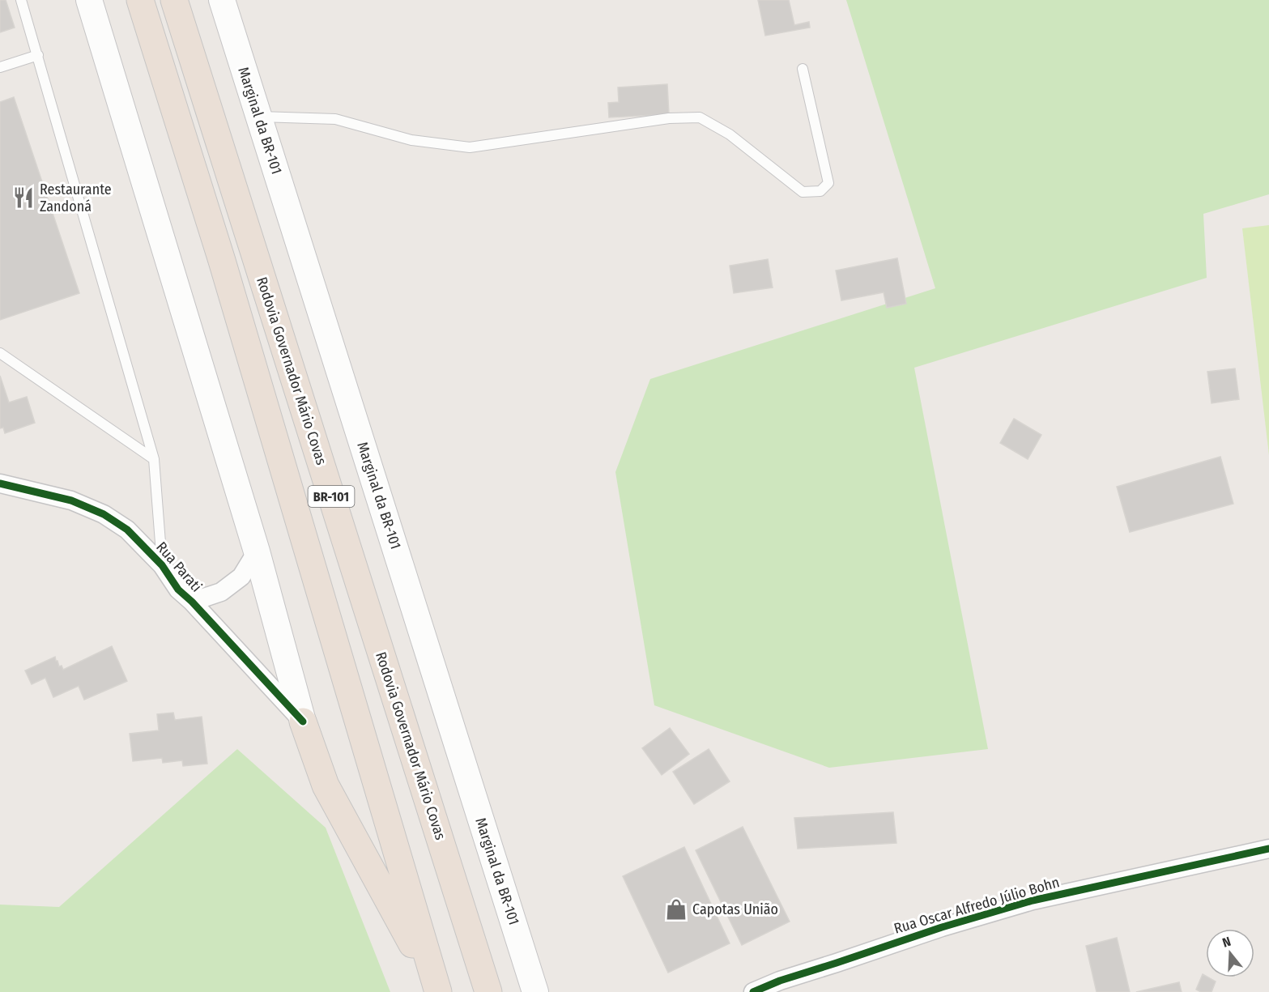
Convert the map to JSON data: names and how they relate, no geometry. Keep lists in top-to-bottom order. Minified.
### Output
{"streets":{"highway":["Rodovia Governador Mário Covas","BR-101"],"main road":["Marginal da BR-101"],"street":["Rua Parati","Rua Oscar Alfredo Júlio Bohn"]},"places":{"restaurant":["Restaurante Zandoná"],"shop":["Capotas União"]},"north":"top"}
